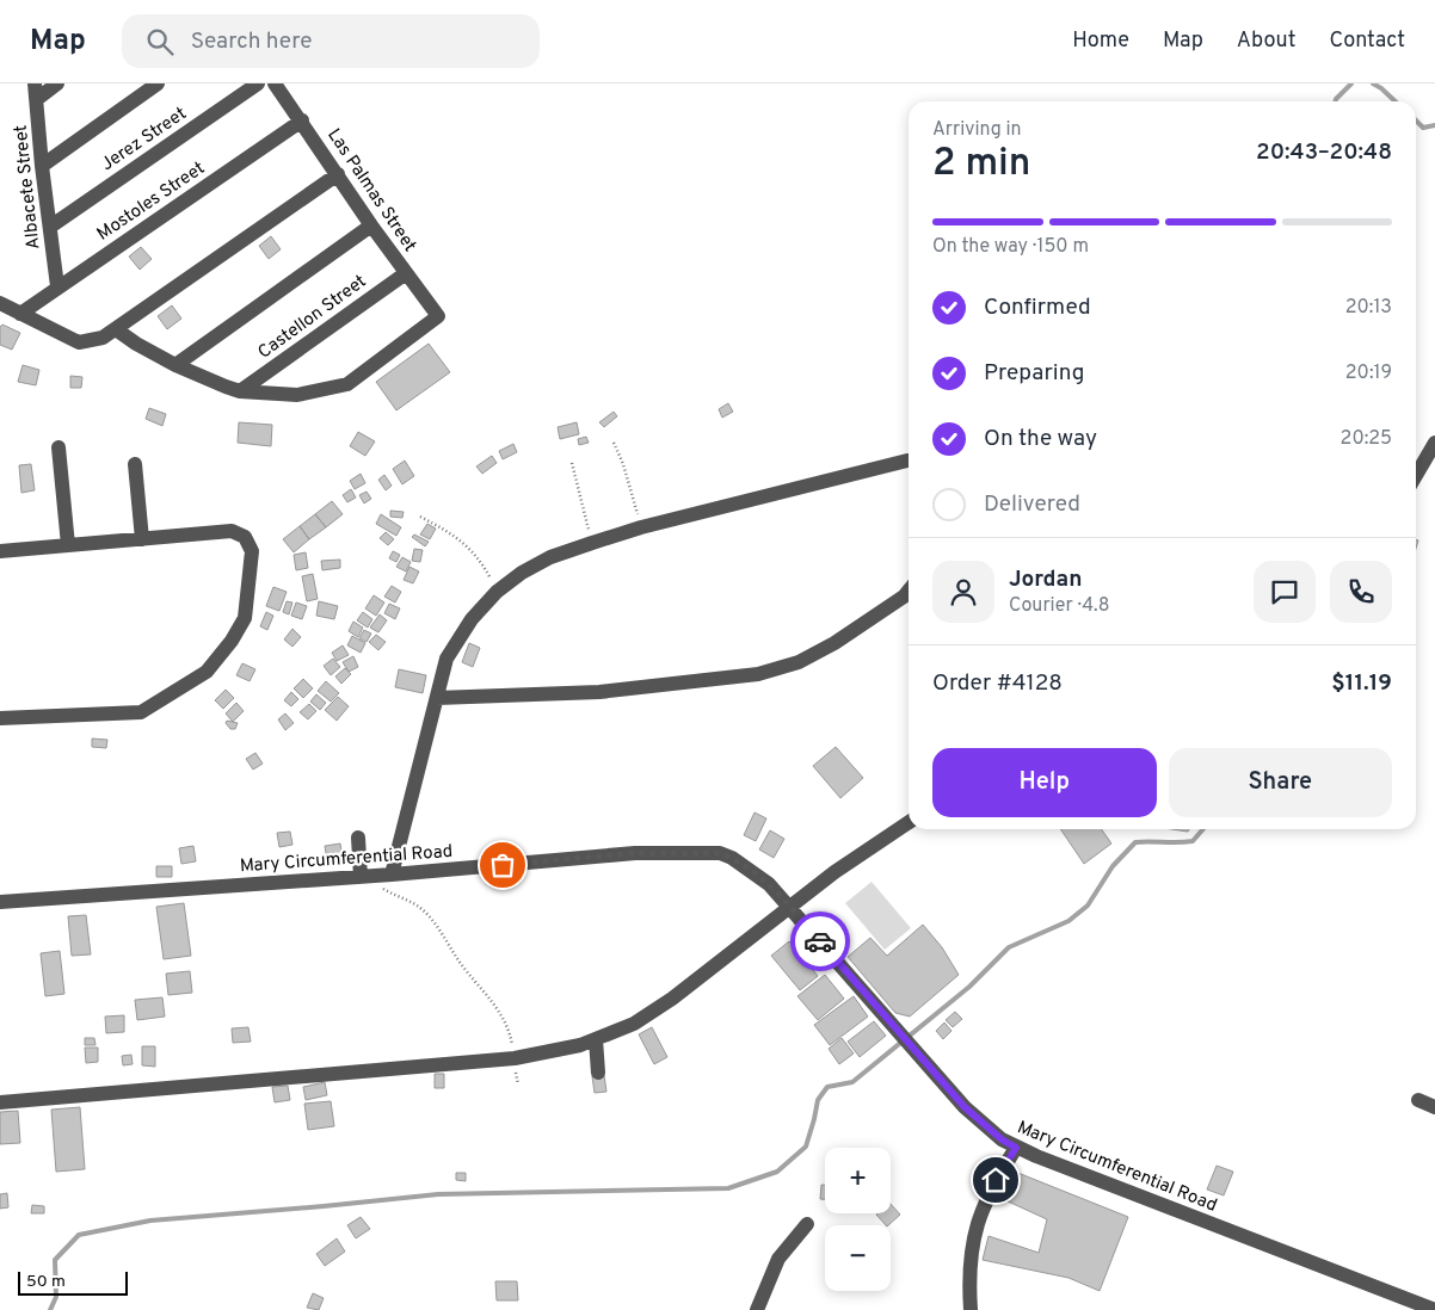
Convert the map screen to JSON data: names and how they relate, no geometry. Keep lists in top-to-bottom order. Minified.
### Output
{"streets":{"street":["Jerez Street","Albacete Street","Las Palmas Street","Mostoles Street","Castellon Street","Mary Circumferential Road"]},"crossings":[["Jerez Street","Albacete Street"],["Albacete Street","Mostoles Street"],["Las Palmas Street","Mostoles Street"],["Las Palmas Street","Castellon Street"]],"scale_bar":"50 m","page":{"header":"Map","search":"Search here","nav":["Home","Map","About","Contact"],"heading":["2 min","Arriving in","20:43–20:48"],"panel":["Jordan","Courier · 4.8","Order #4128","$11.19"],"bar":"On the way · 150 m","list":[["Confirmed","20:13"],["Preparing","20:19"],["On the way","20:25"],"Delivered"],"buttons":["Help","Share"],"map_buttons":["+","−"],"scale":"50 m"}}
